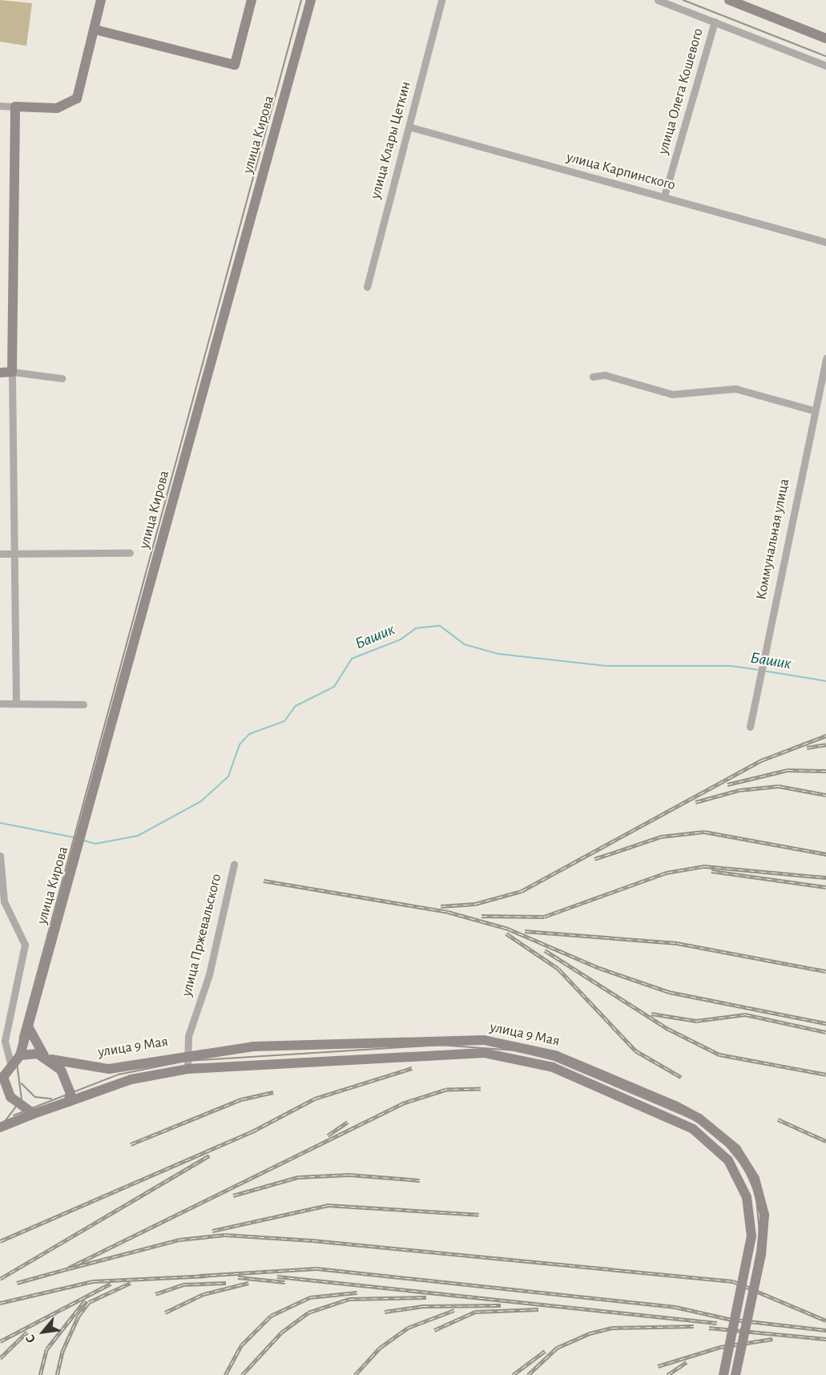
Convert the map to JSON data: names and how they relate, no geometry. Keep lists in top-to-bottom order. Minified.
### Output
{"streets":{"main road":["улица Кирова","улица 9 Мая"],"street":["улица Олега Кошевого","улица Клары Цеткин","улица Карпинского","Коммунальная улица","улица Пржевальского"]},"crossings":[["улица Олега Кошевого","улица Карпинского"],["улица Кирова","улица 9 Мая"],["улица Клары Цеткин","улица Карпинского"],["улица Пржевальского","улица 9 Мая"]],"water":["Башик"],"north":"bottom left"}
